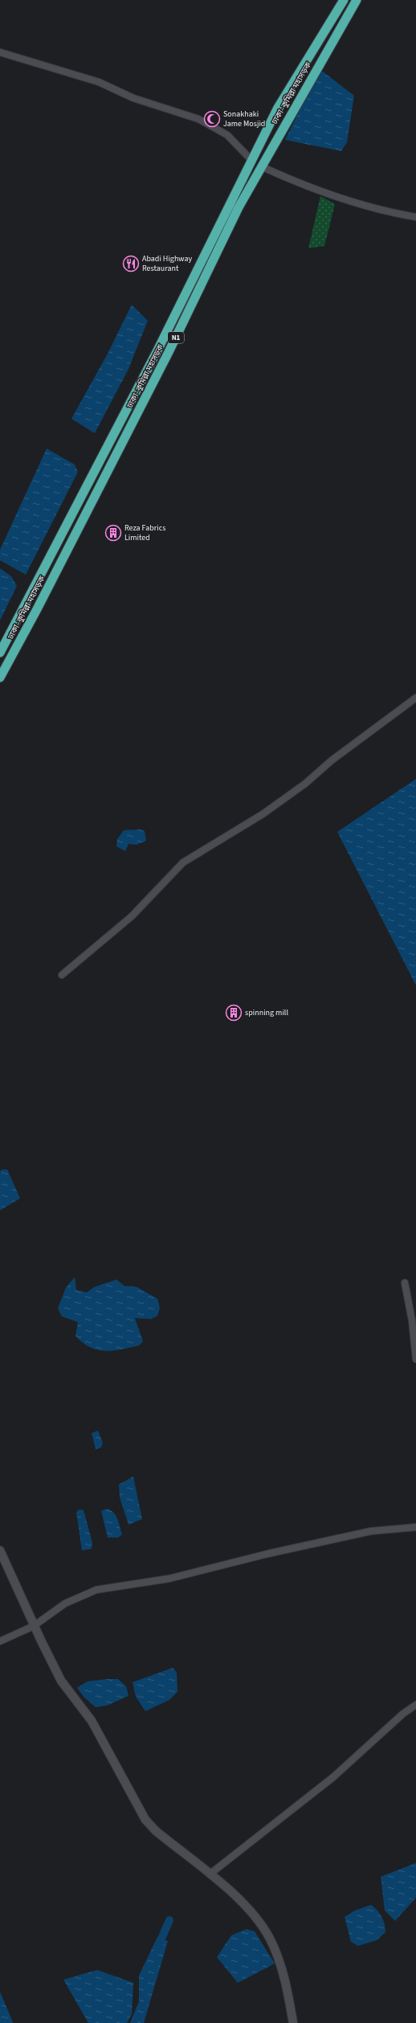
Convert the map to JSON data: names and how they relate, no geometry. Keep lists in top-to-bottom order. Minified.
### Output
{"streets":{"highway":["ঢাকা–কুমিল্লা মহাসড়ক","N1"]},"places":{"mosque":["Sonakhaki Jame Mosjid"],"restaurant":["Abadi Highway Restaurant"],"building":["Reza Fabrics Limited","spinning mill"]}}
